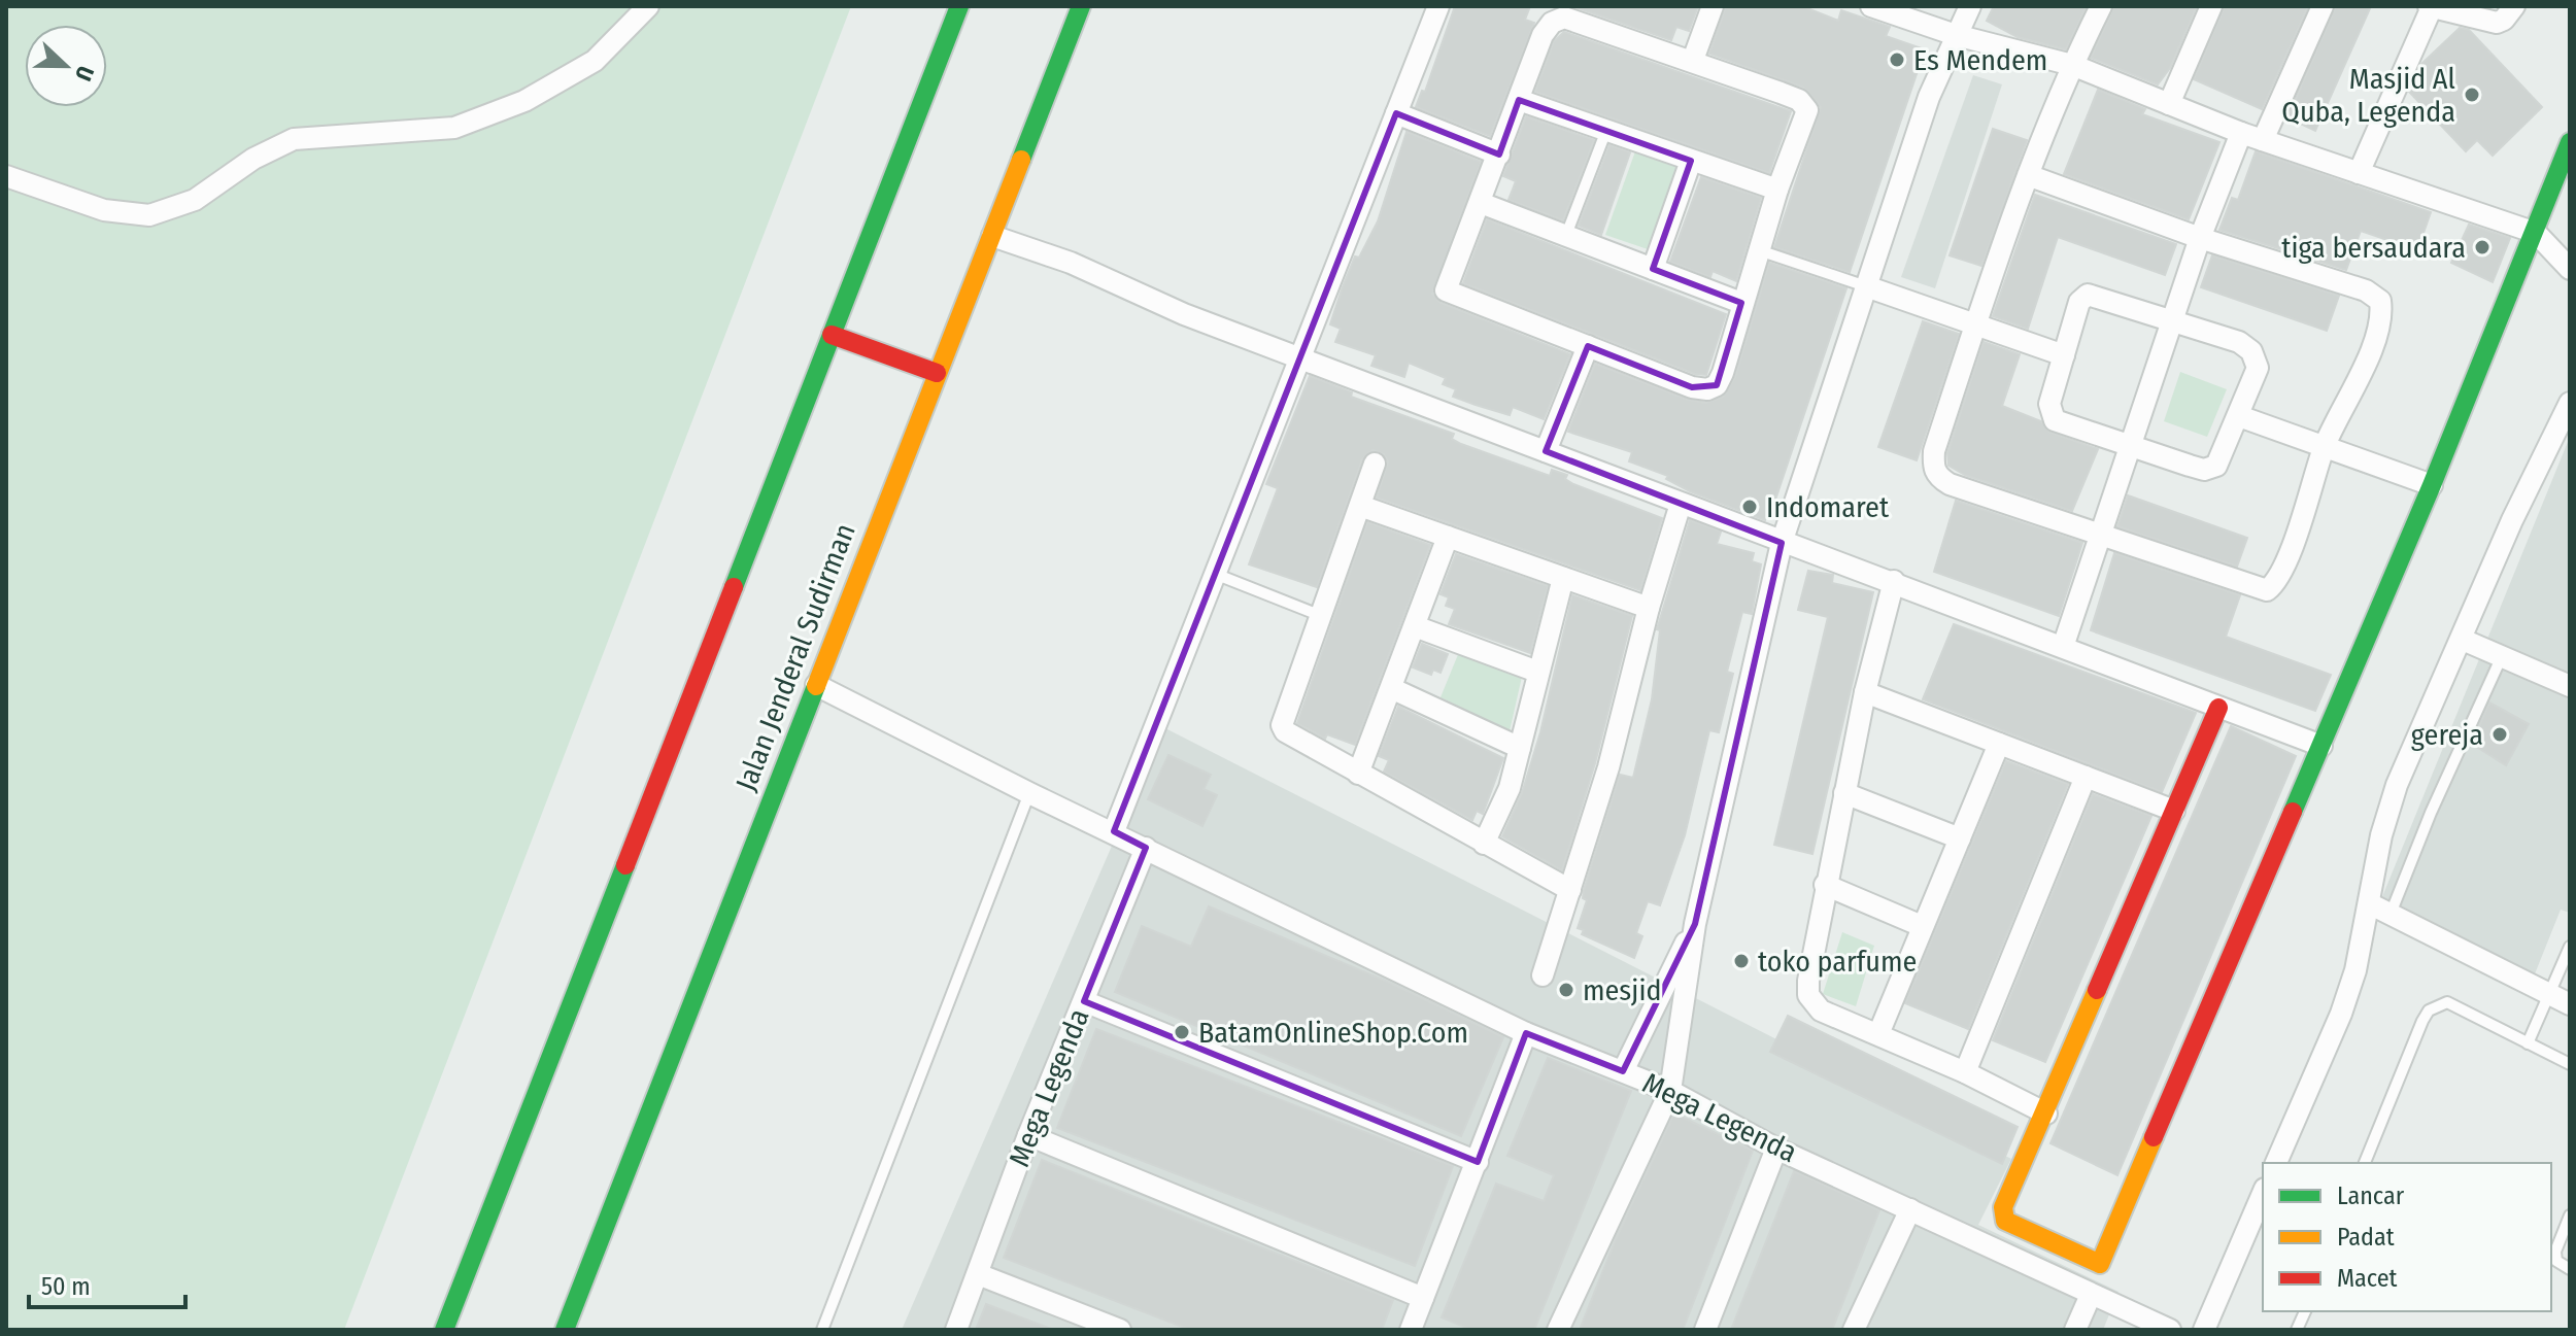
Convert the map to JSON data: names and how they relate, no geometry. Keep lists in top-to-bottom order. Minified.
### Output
{"streets":{"main road":["Jalan Jenderal Sudirman"],"street":["Mega Legenda"]},"crossings":[["Jalan Jenderal Sudirman","Mega Legenda"]],"places":["Es Mendem","Masjid Al Quba, Legenda","tiga bersaudara","Indomaret","gereja","toko parfume","mesjid","BatamOnlineShop.Com"],"legend":["Lancar","Padat","Macet"],"scale_bar":"50 m","north":"right"}
